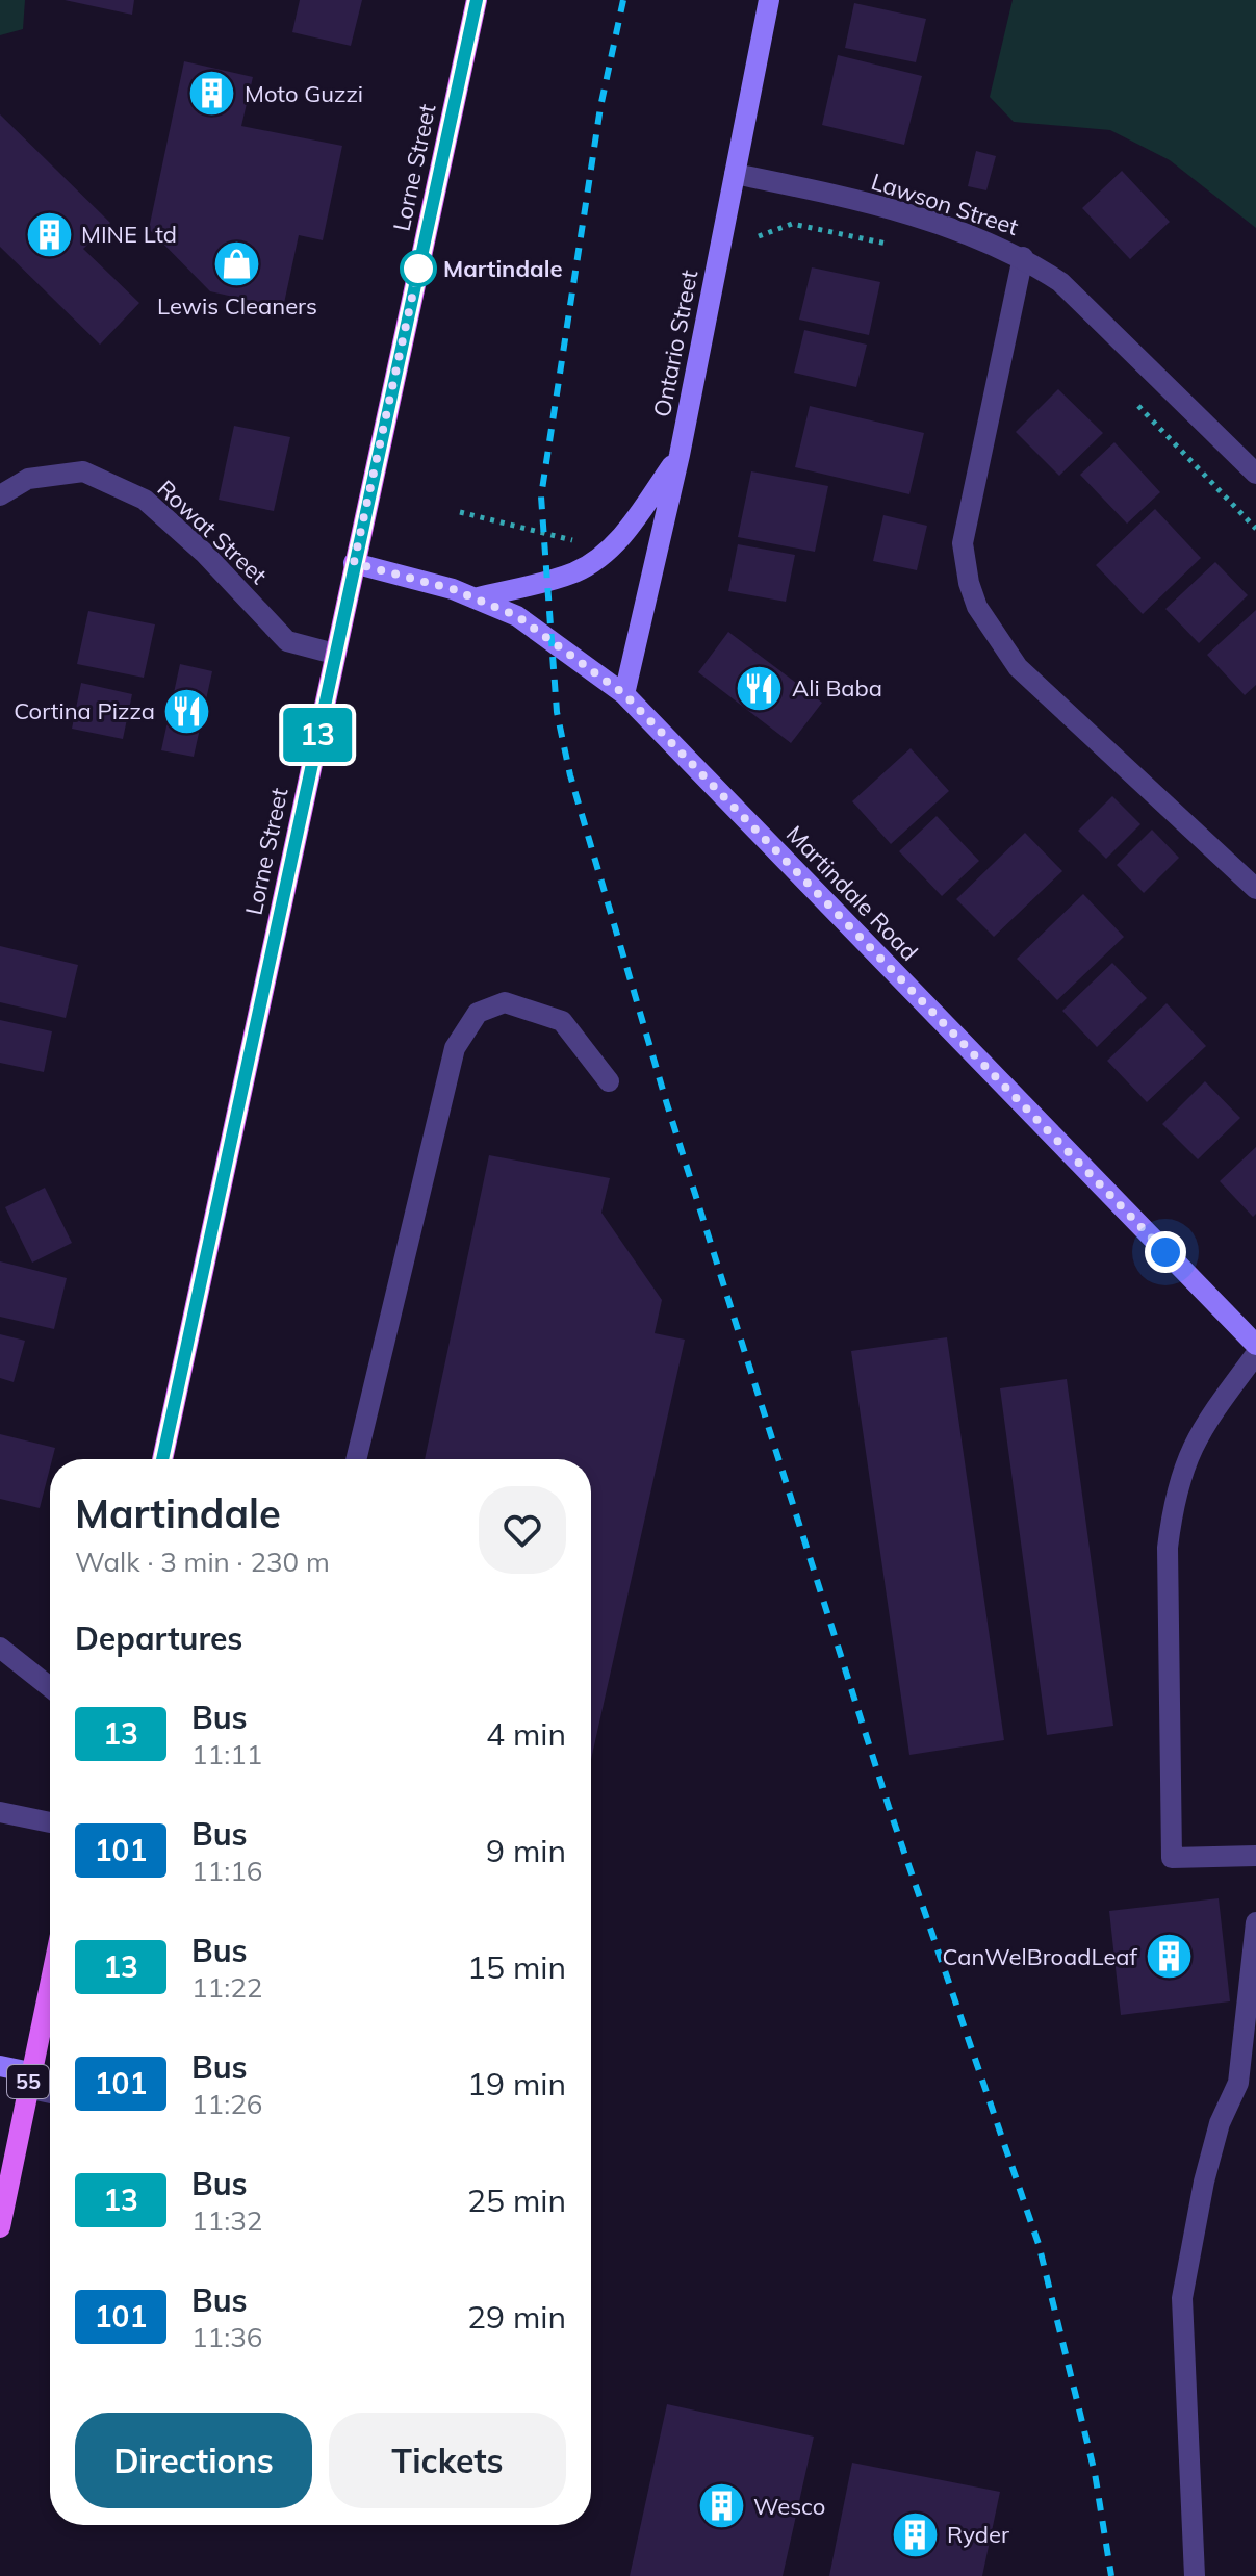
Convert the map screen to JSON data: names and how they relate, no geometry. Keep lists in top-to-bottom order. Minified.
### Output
{"streets":{"main road":["Lorne Street","55"],"street":["Lawson Street","Ontario Street","Rowat Street","Martindale Road"]},"crossings":[["Lorne Street","Rowat Street"],["Lorne Street","Martindale Road"],["Lawson Street","Ontario Street"],["Ontario Street","Martindale Road"]],"places":{"building":["Moto Guzzi","MINE Ltd","CanWelBroadLeaf","Wesco","Ryder"],"shop":["Lewis Cleaners"],"other":["Martindale"],"restaurant":["Ali Baba","Cortina Pizza"]},"lines":["bus line 13"],"page":{"on_map":"13","heading":[["Martindale","Walk · 3 min · 230 m"],"Departures"],"list":[{"mark":"13","name":"Bus","note":"11:11","value":"4 min"},{"mark":"101","name":"Bus","note":"11:16","value":"9 min"},{"mark":"13","name":"Bus","note":"11:22","value":"15 min"},{"mark":"101","name":"Bus","note":"11:26","value":"19 min"},{"mark":"13","name":"Bus","note":"11:32","value":"25 min"},{"mark":"101","name":"Bus","note":"11:36","value":"29 min"}],"buttons":["Directions","Tickets"]}}
